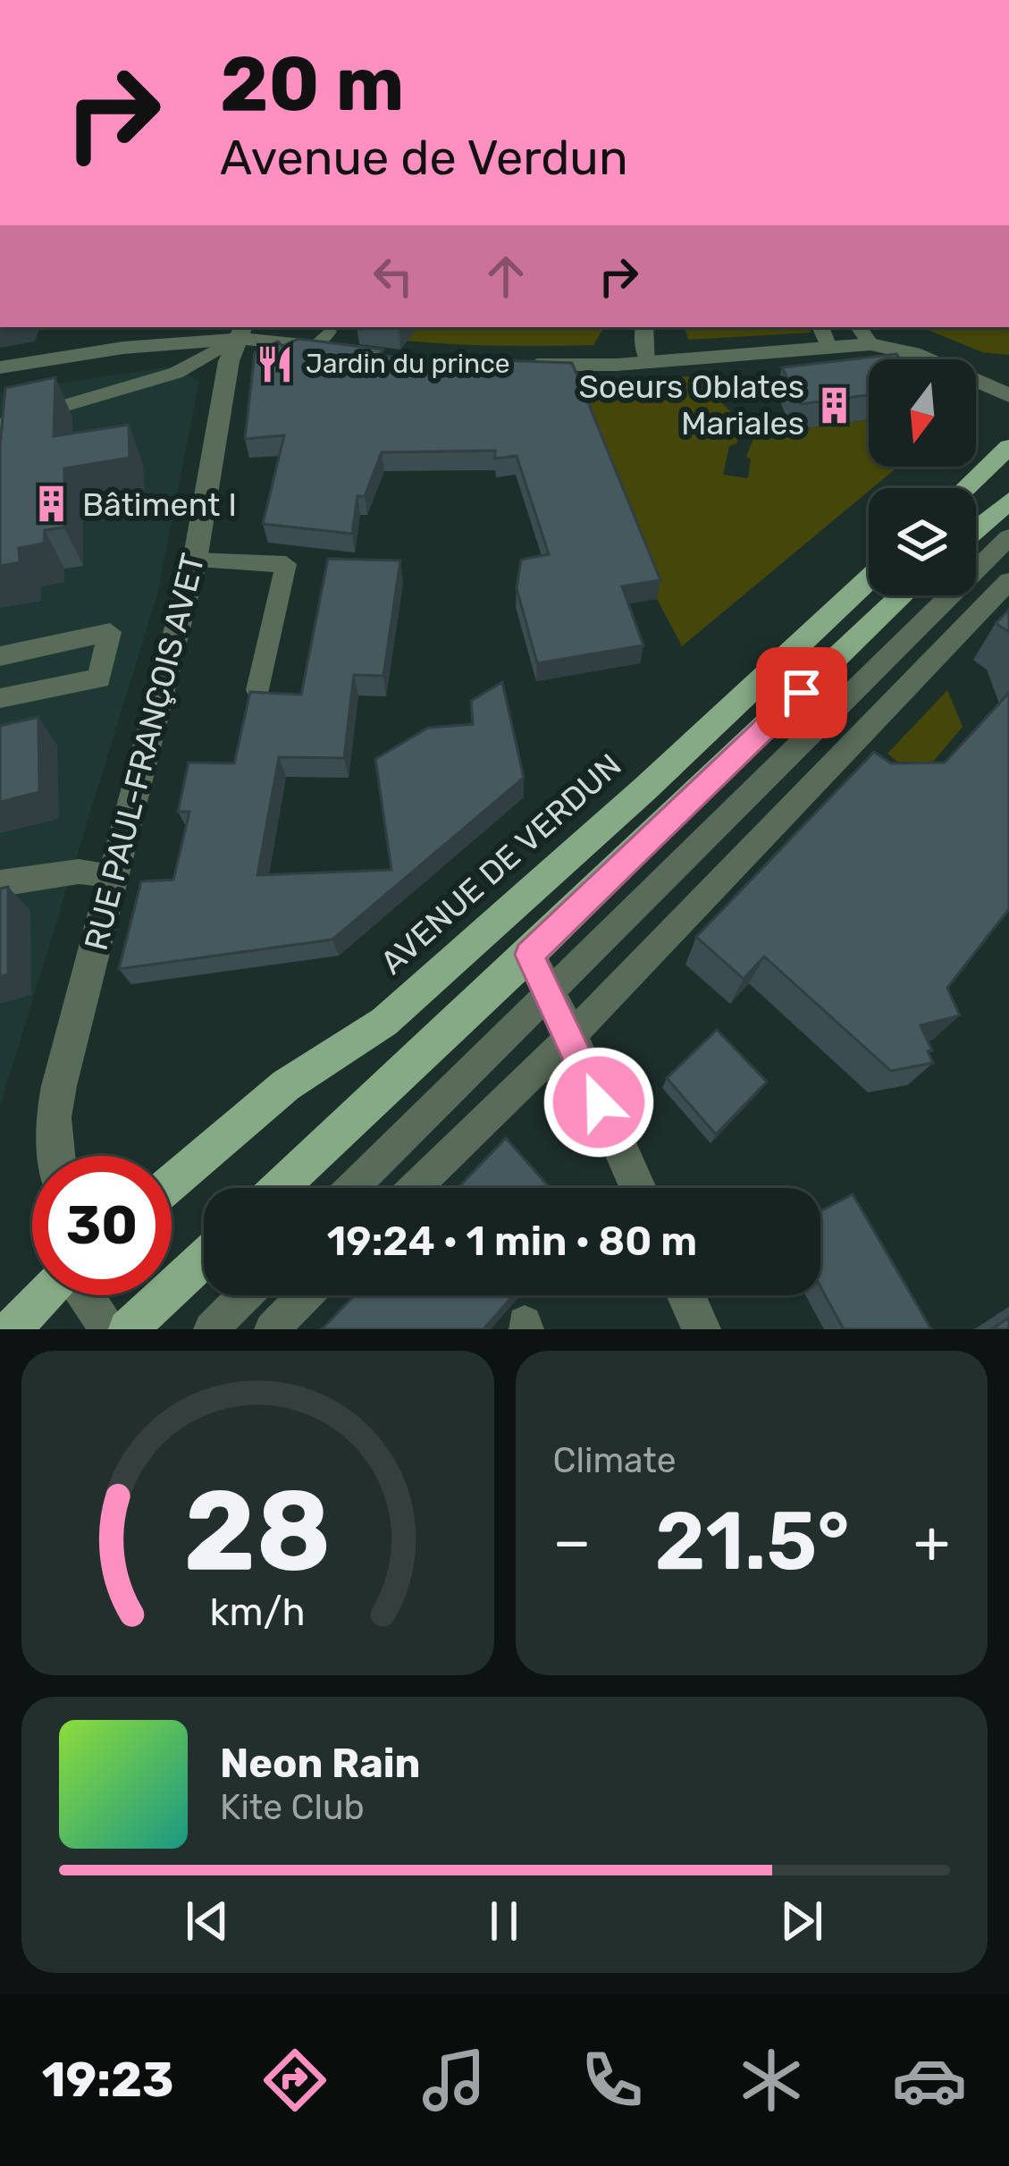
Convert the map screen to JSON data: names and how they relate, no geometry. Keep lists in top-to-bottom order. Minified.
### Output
{"streets":{"main road":["AVENUE DE VERDUN"],"street":["RUE PAUL-FRANÇOIS AVET"]},"places":{"restaurant":["Jardin du prince"],"building":["Soeurs Oblates Mariales","Bâtiment I"]},"north":"bottom","page":{"turn":["20 m","Avenue de Verdun"],"limit":"30","trip":"19:24 · 1 min · 80 m","tile":"Climate","heat":["−","21.5°","+"],"song":["Neon Rain","Kite Club"],"tabs":"19:23","gauge":["28","km/h"]}}
